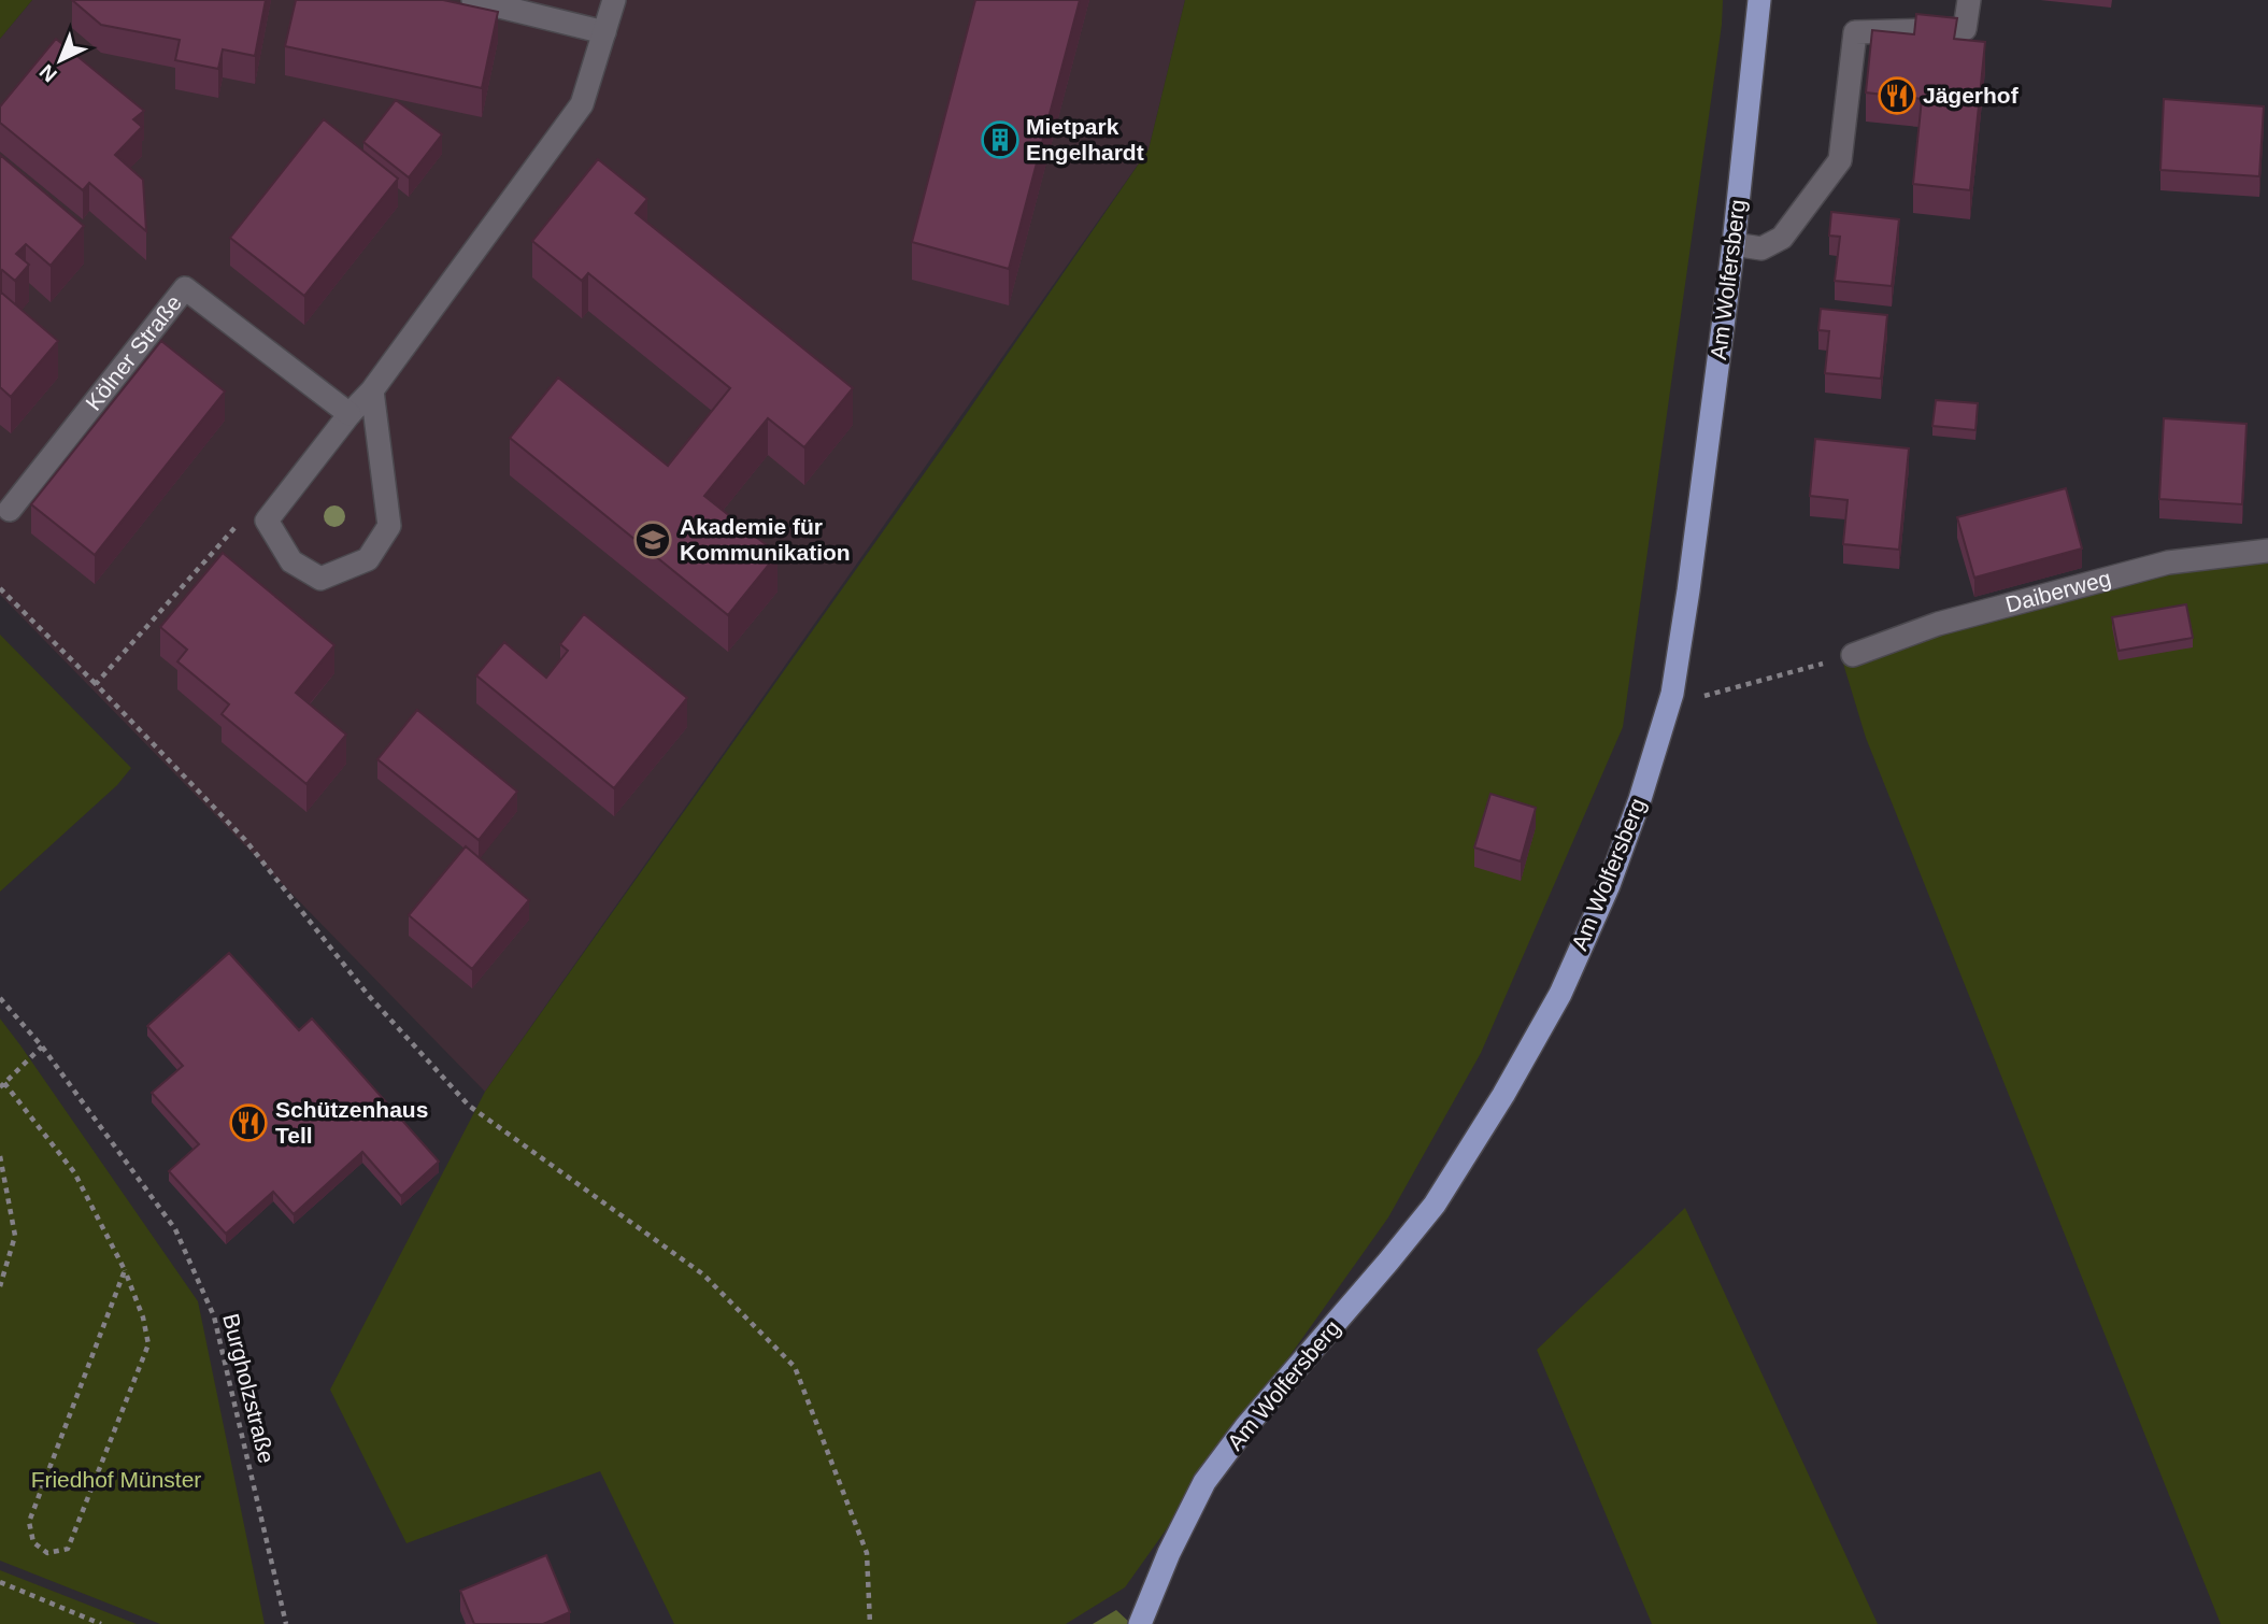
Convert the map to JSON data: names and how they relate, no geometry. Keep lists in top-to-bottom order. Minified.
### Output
{"streets":{"main road":["Am Wolfersberg"],"street":["Kölner Straße","Daiberweg"],"path":["Burgholzstraße"]},"parks":["Friedhof Münster"],"places":{"restaurant":["Jägerhof","Schützenhaus Tell"],"building":["Mietpark Engelhardt"],"school or university":["Akademie für Kommunikation"]},"north":"bottom left"}
